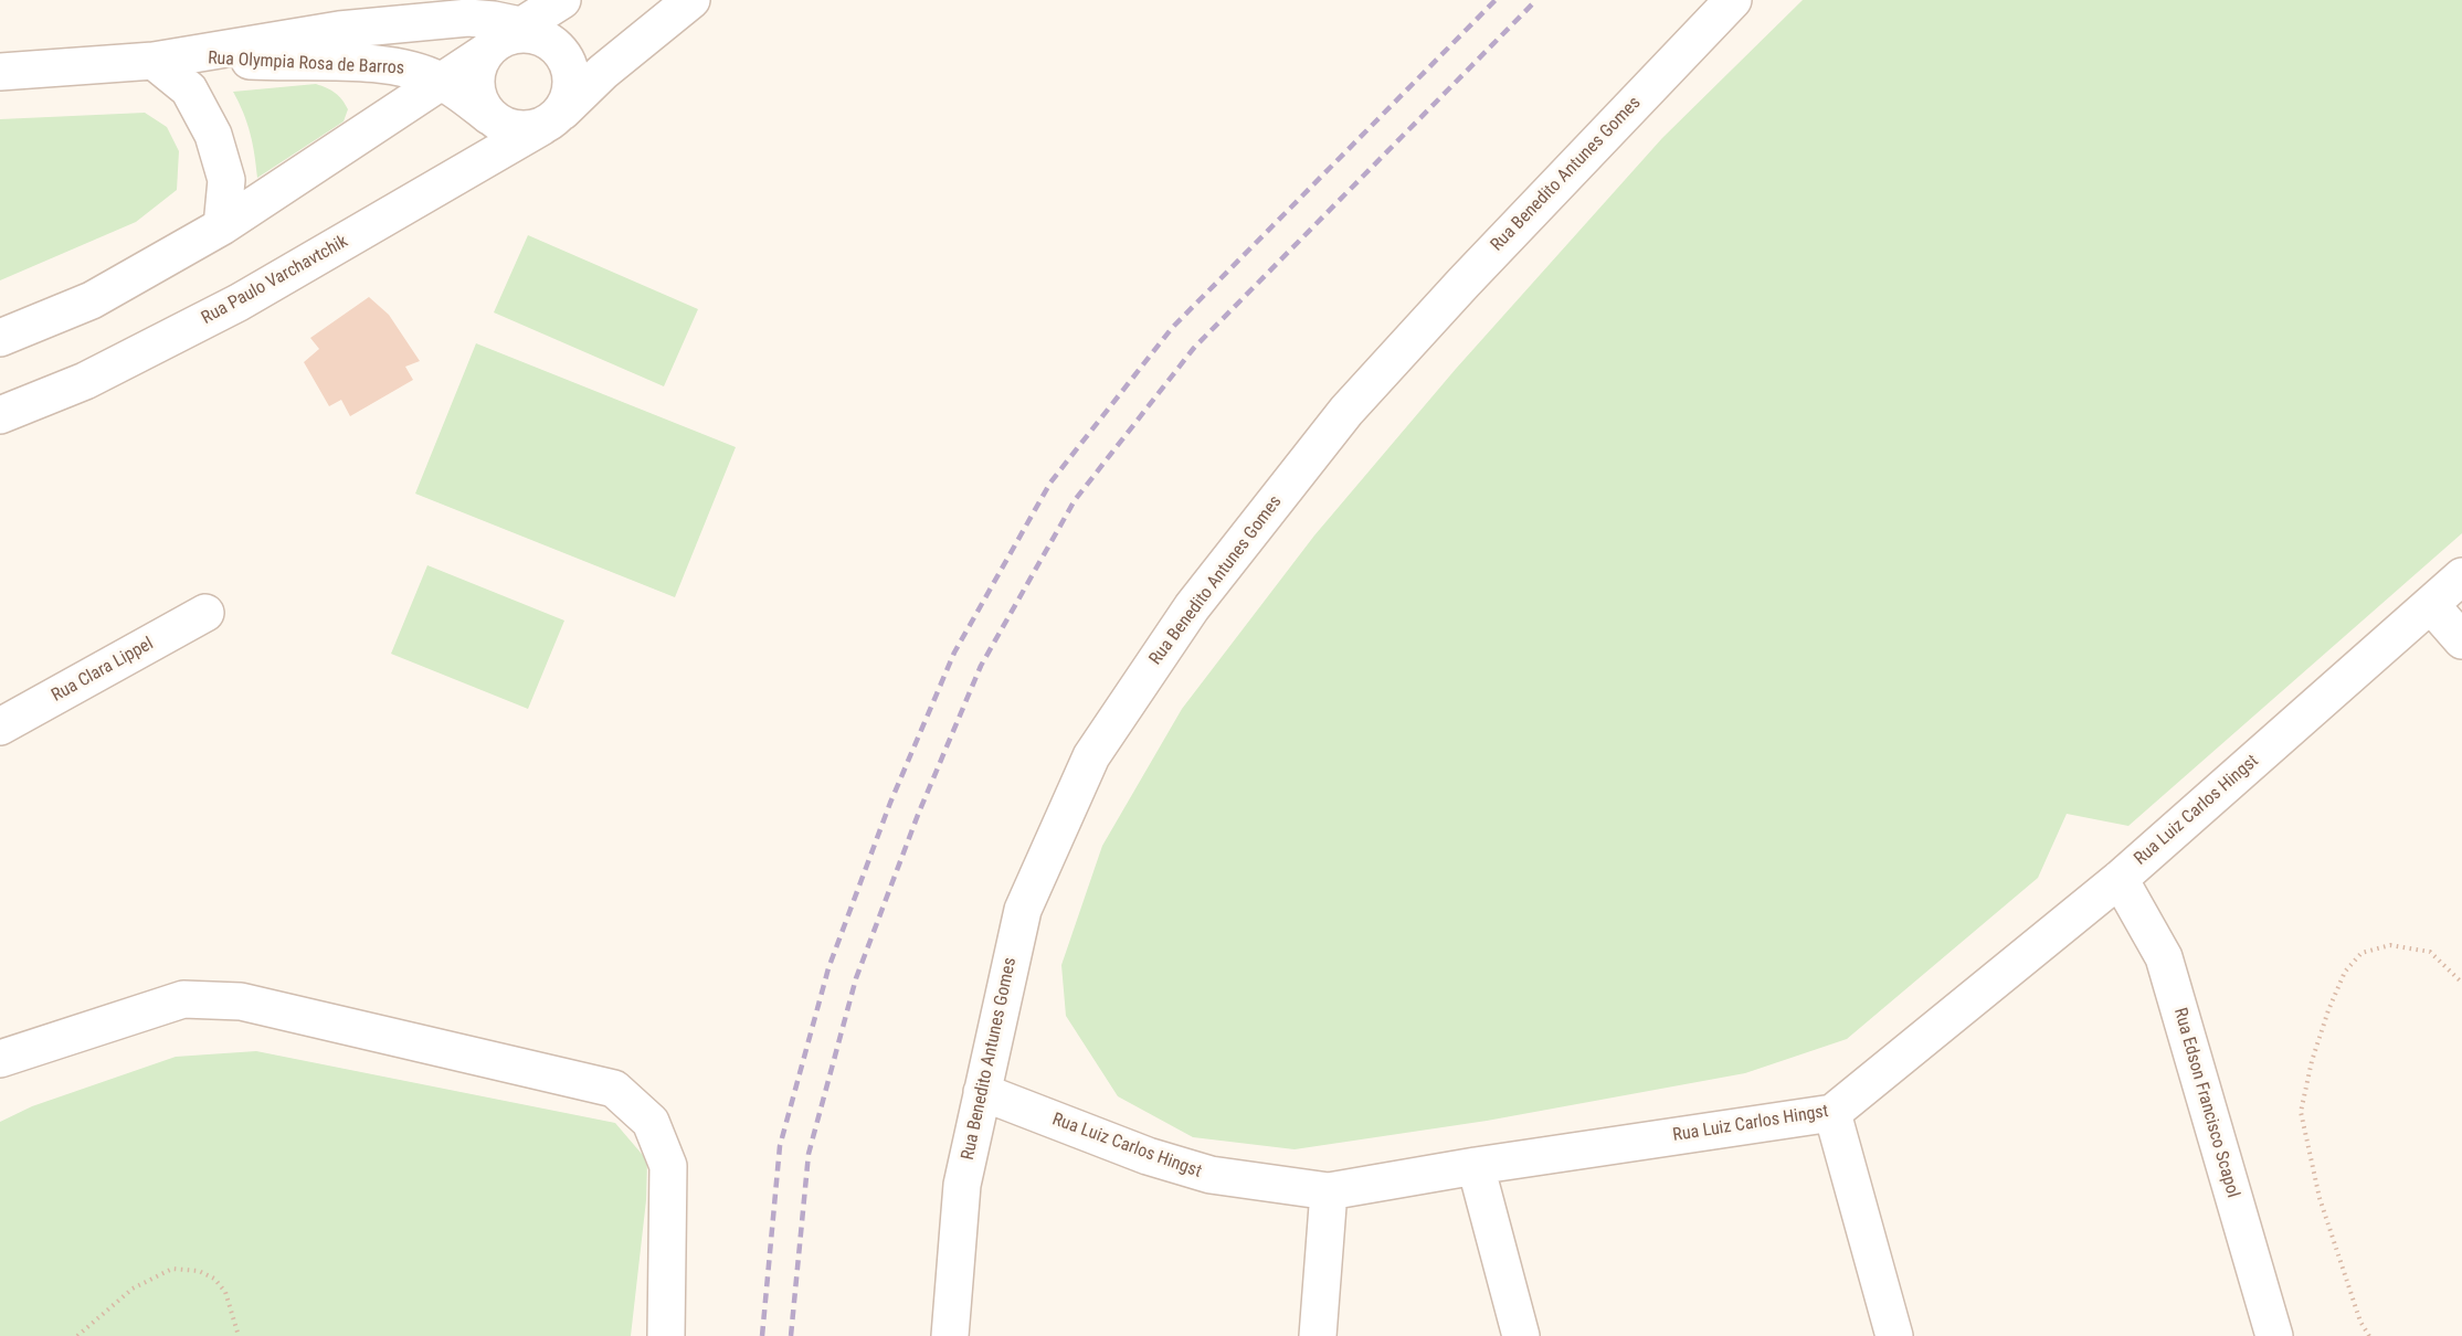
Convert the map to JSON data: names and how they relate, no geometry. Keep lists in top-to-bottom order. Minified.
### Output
{"streets":{"street":["Rua Olympia Rosa de Barros","Rua Benedito Antunes Gomes","Rua Paulo Varchavtchik","Rua Clara Lippel","Rua Luiz Carlos Hingst","Rua Edson Francisco Scapol"]},"crossings":[["Rua Olympia Rosa de Barros","Rua Paulo Varchavtchik"],["Rua Benedito Antunes Gomes","Rua Luiz Carlos Hingst"],["Rua Luiz Carlos Hingst","Rua Edson Francisco Scapol"]]}
